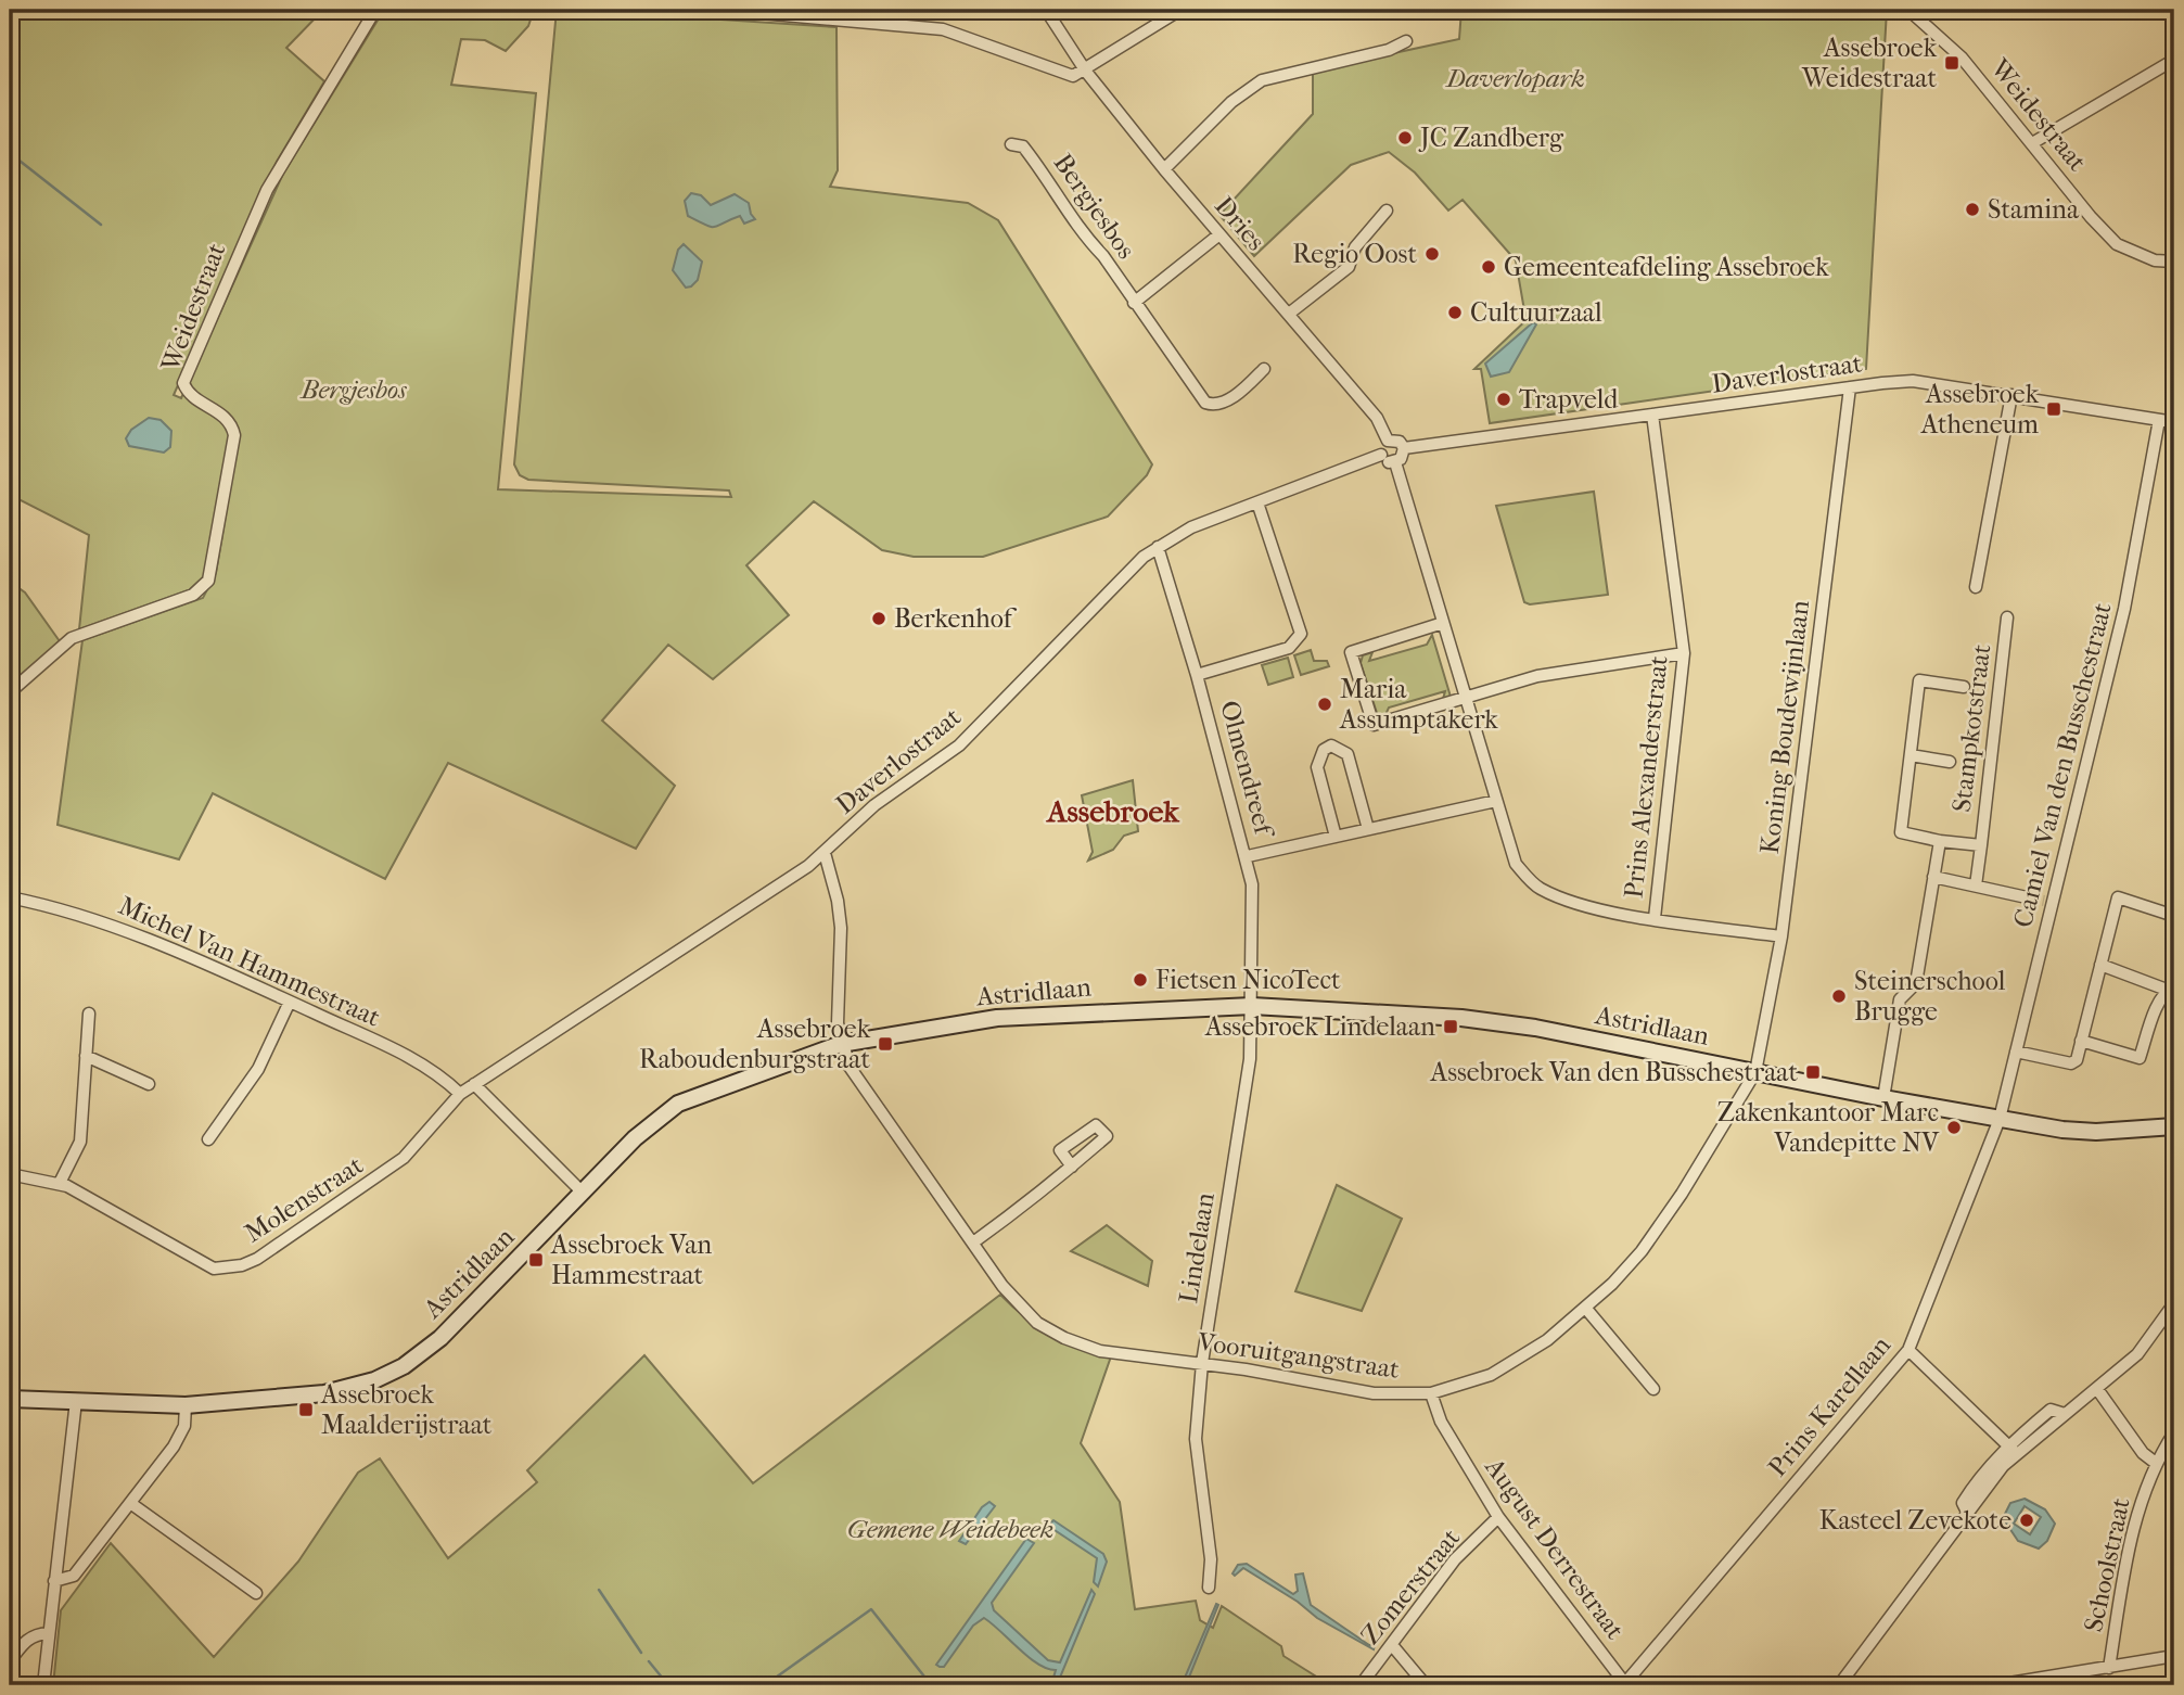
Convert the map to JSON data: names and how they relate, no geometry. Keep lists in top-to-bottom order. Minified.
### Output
{"streets":{"main road":["Astridlaan"],"street":["Weidestraat","Bergjesbos","Dries","Daverlostraat","Koning Boudewijnlaan","Stampkotstraat","Camiel Van den Busschestraat","Olmendreef","Prins Alexanderstraat","Michel Van Hammestraat","Molenstraat","Lindelaan","Vooruitgangstraat","Prins Karellaan","August Derrestraat","Schoolstraat","Zomerstraat"]},"crossings":[["Dries","Daverlostraat"],["Daverlostraat","Koning Boudewijnlaan"],["Daverlostraat","Camiel Van den Busschestraat"],["Daverlostraat","Olmendreef"],["Daverlostraat","Prins Alexanderstraat"],["Daverlostraat","Molenstraat"],["Koning Boudewijnlaan","Astridlaan"],["Koning Boudewijnlaan","Vooruitgangstraat"],["Camiel Van den Busschestraat","Astridlaan"],["Camiel Van den Busschestraat","Prins Karellaan"],["Olmendreef","Astridlaan"],["Olmendreef","Lindelaan"],["Michel Van Hammestraat","Molenstraat"],["Astridlaan","Lindelaan"],["Astridlaan","Vooruitgangstraat"],["Astridlaan","Prins Karellaan"],["Lindelaan","Vooruitgangstraat"],["Vooruitgangstraat","August Derrestraat"],["Prins Karellaan","August Derrestraat"],["August Derrestraat","Zomerstraat"]],"districts":["Assebroek"],"parks":["Daverlopark","Bergjesbos","Gemene Weidebeek"],"places":{"transit":["Assebroek Weidestraat","Assebroek Atheneum","Assebroek Lindelaan","Assebroek Raboudenburgstraat","Assebroek Van den Busschestraat","Assebroek Van Hammestraat","Assebroek Maalderijstraat"],"other":["JC Zandberg","Stamina","Regio Oost","Gemeenteafdeling Assebroek","Cultuurzaal","Trapveld","Berkenhof","Maria Assumptakerk","Fietsen NicoTect","Steinerschool Brugge","Zakenkantoor Marc Vandepitte NV","Kasteel Zevekote"]}}
